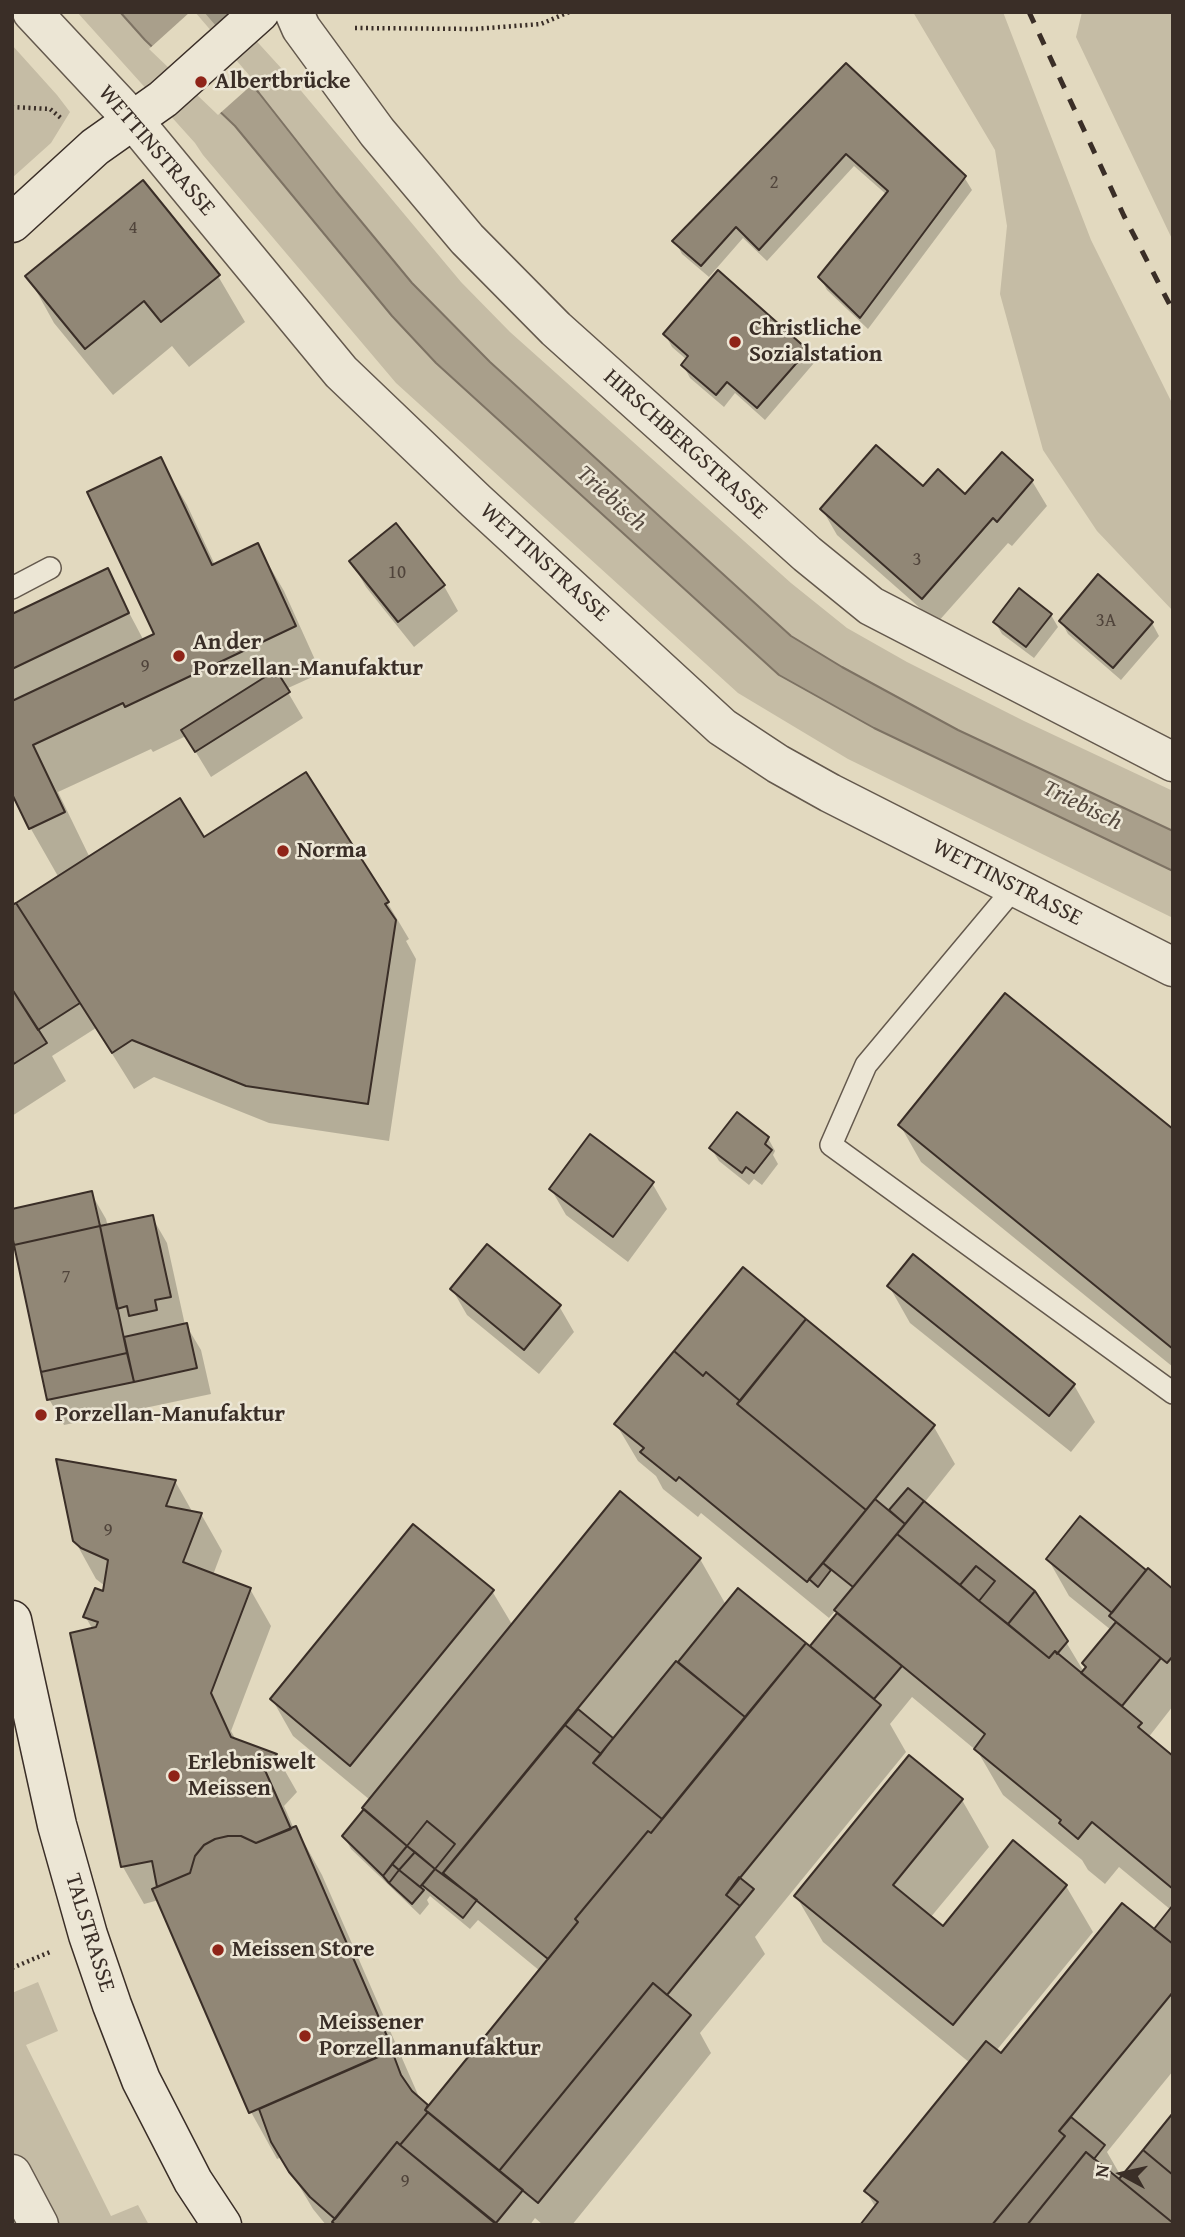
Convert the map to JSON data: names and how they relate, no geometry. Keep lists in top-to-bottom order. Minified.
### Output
{"streets":{"street":["WETTINSTRASSE","HIRSCHBERGSTRASSE","TALSTRASSE"]},"water":["Triebisch"],"places":["Albertbrücke","Christliche Sozialstation","An der Porzellan-Manufaktur","Norma","Porzellan-Manufaktur","Erlebniswelt Meissen","Meissen Store","Meissener Porzellanmanufaktur"],"house_numbers":["2","4","3","10","3A","9","7","9","9"],"north":"left"}
